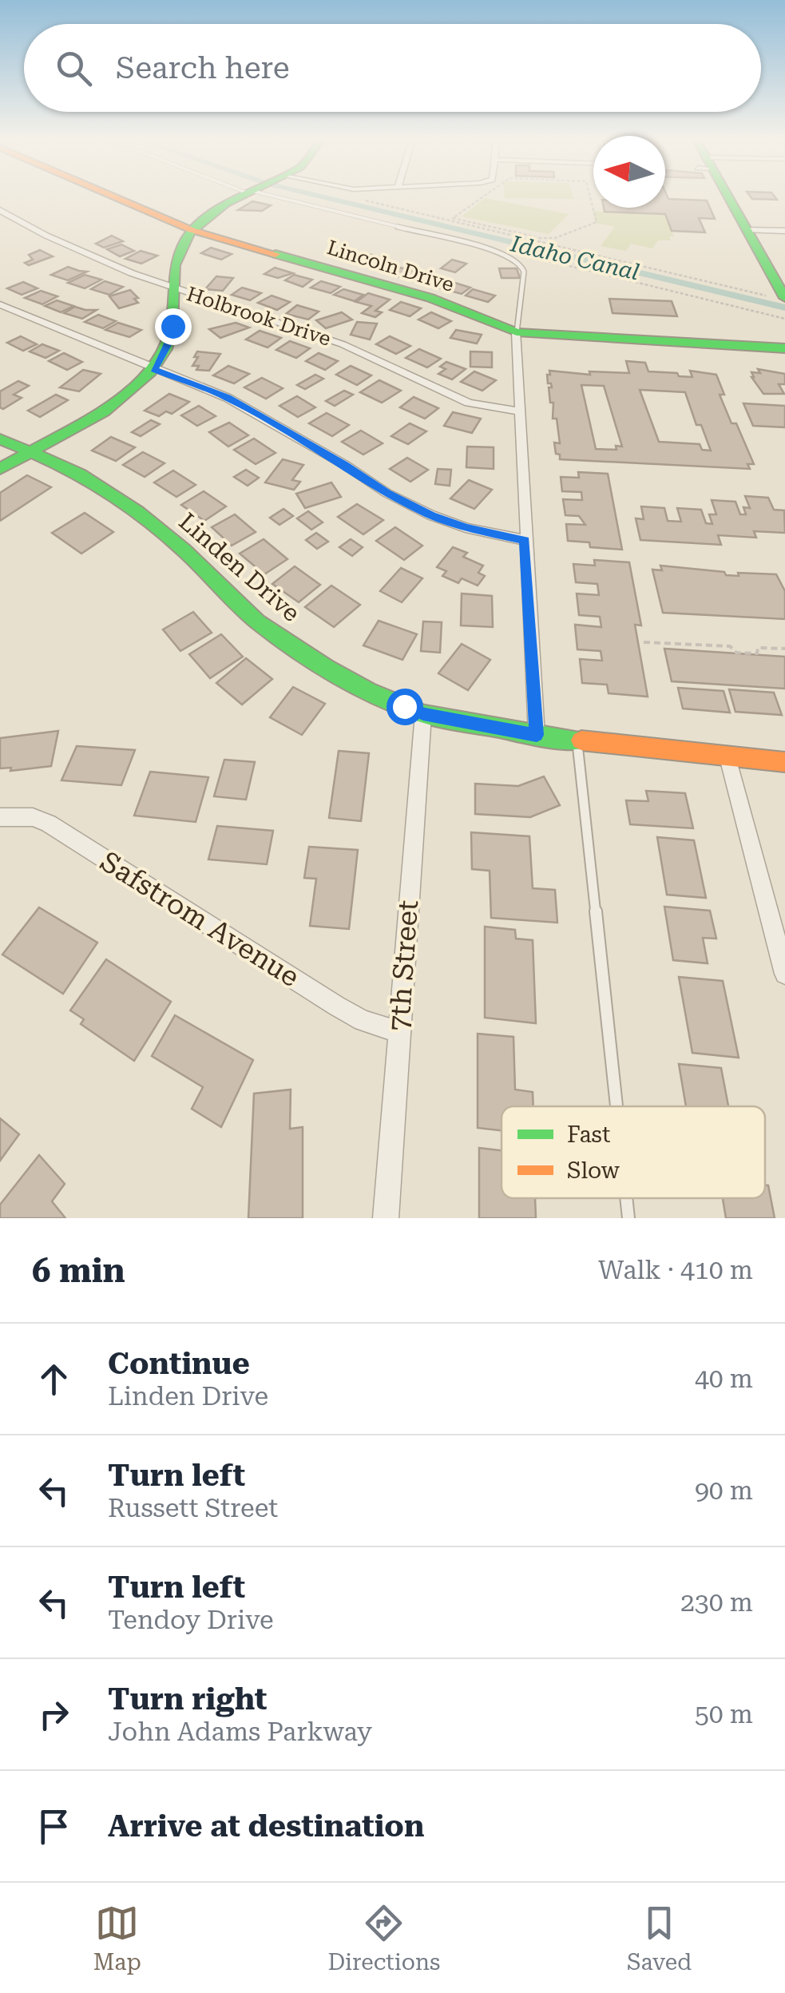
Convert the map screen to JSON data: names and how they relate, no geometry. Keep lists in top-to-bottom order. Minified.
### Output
{"streets":{"street":["Lincoln Drive","Holbrook Drive","Linden Drive","Safstrom Avenue","7th Street"]},"crossings":[["Linden Drive","7th Street"],["Safstrom Avenue","7th Street"]],"water":["Idaho Canal"],"legend":["Fast","Slow"],"north":"left","page":{"search":"Search here","heading":["6 min","Walk · 410 m"],"list":[["Continue","Linden Drive","40 m"],["Turn left","Russett Street","90 m"],["Turn left","Tendoy Drive","230 m"],["Turn right","John Adams Parkway","50 m"],"Arrive at destination"],"nav":["Map","Directions","Saved"]}}
